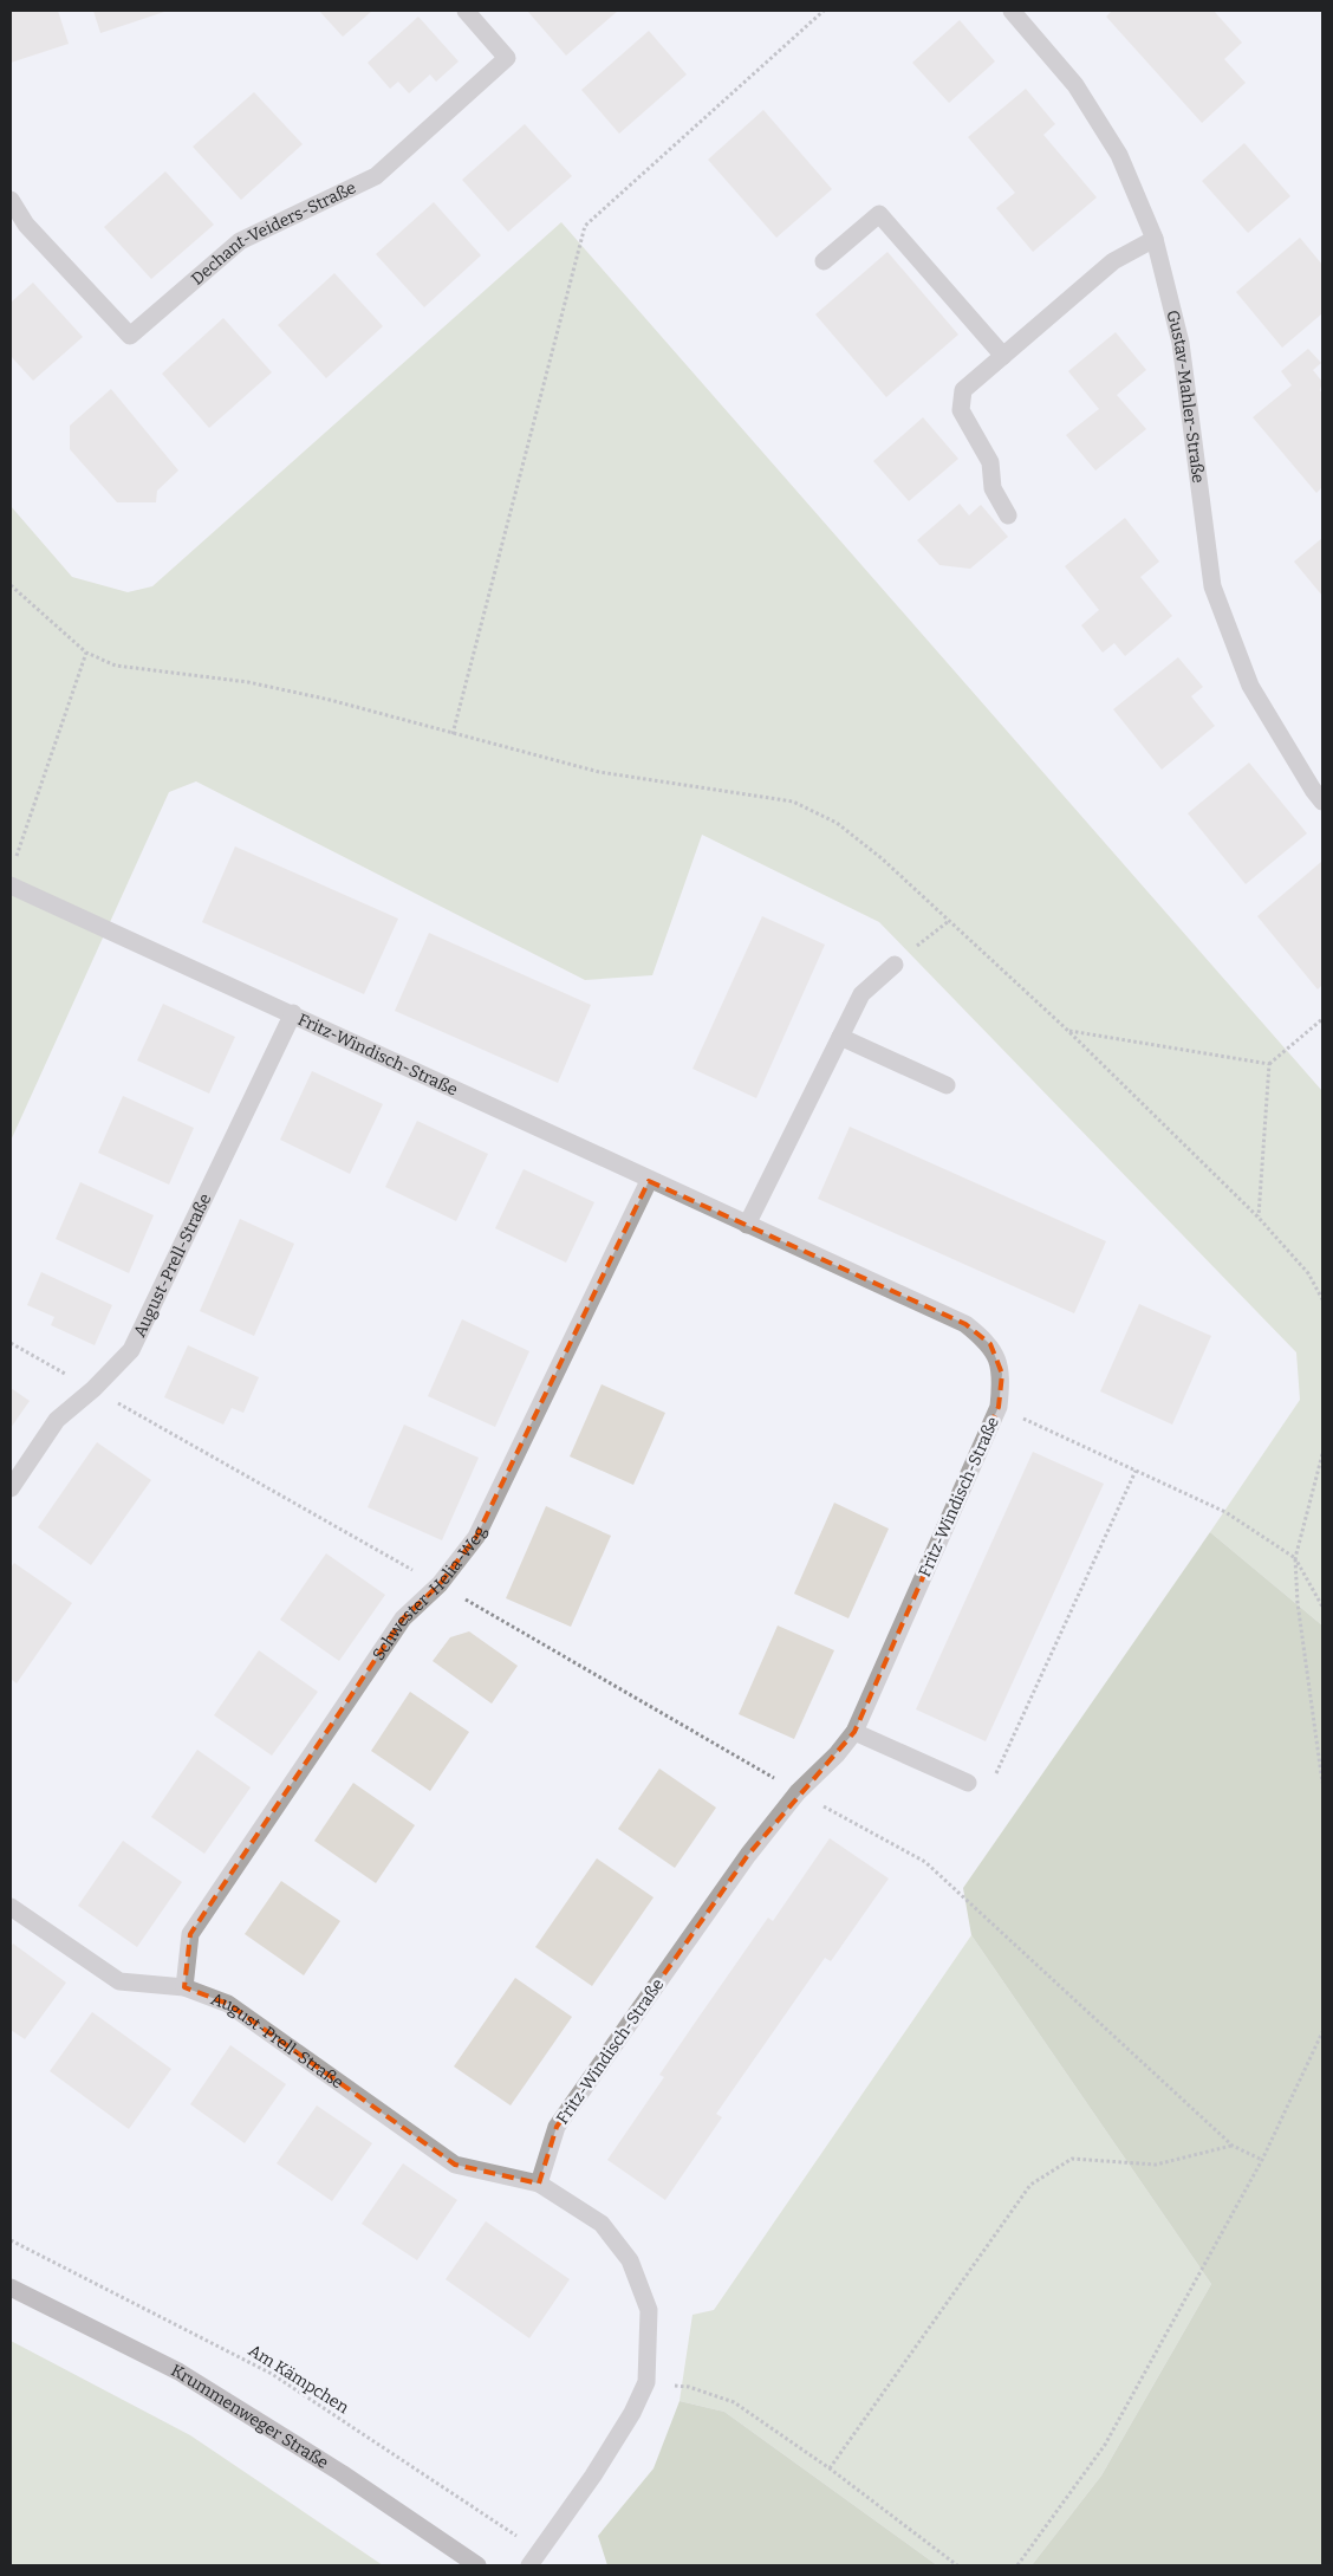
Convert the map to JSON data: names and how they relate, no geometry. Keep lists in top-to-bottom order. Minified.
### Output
{"streets":{"main road":["Krummenweger Straße"],"street":["Dechant-Veiders-Straße","Gustav-Mahler-Straße","Fritz-Windisch-Straße","August-Prell-Straße","Schwester-Helia-Weg"],"path":["Am Kämpchen"]},"crossings":[["Fritz-Windisch-Straße","August-Prell-Straße"],["Fritz-Windisch-Straße","Schwester-Helia-Weg"],["August-Prell-Straße","Schwester-Helia-Weg"]]}
